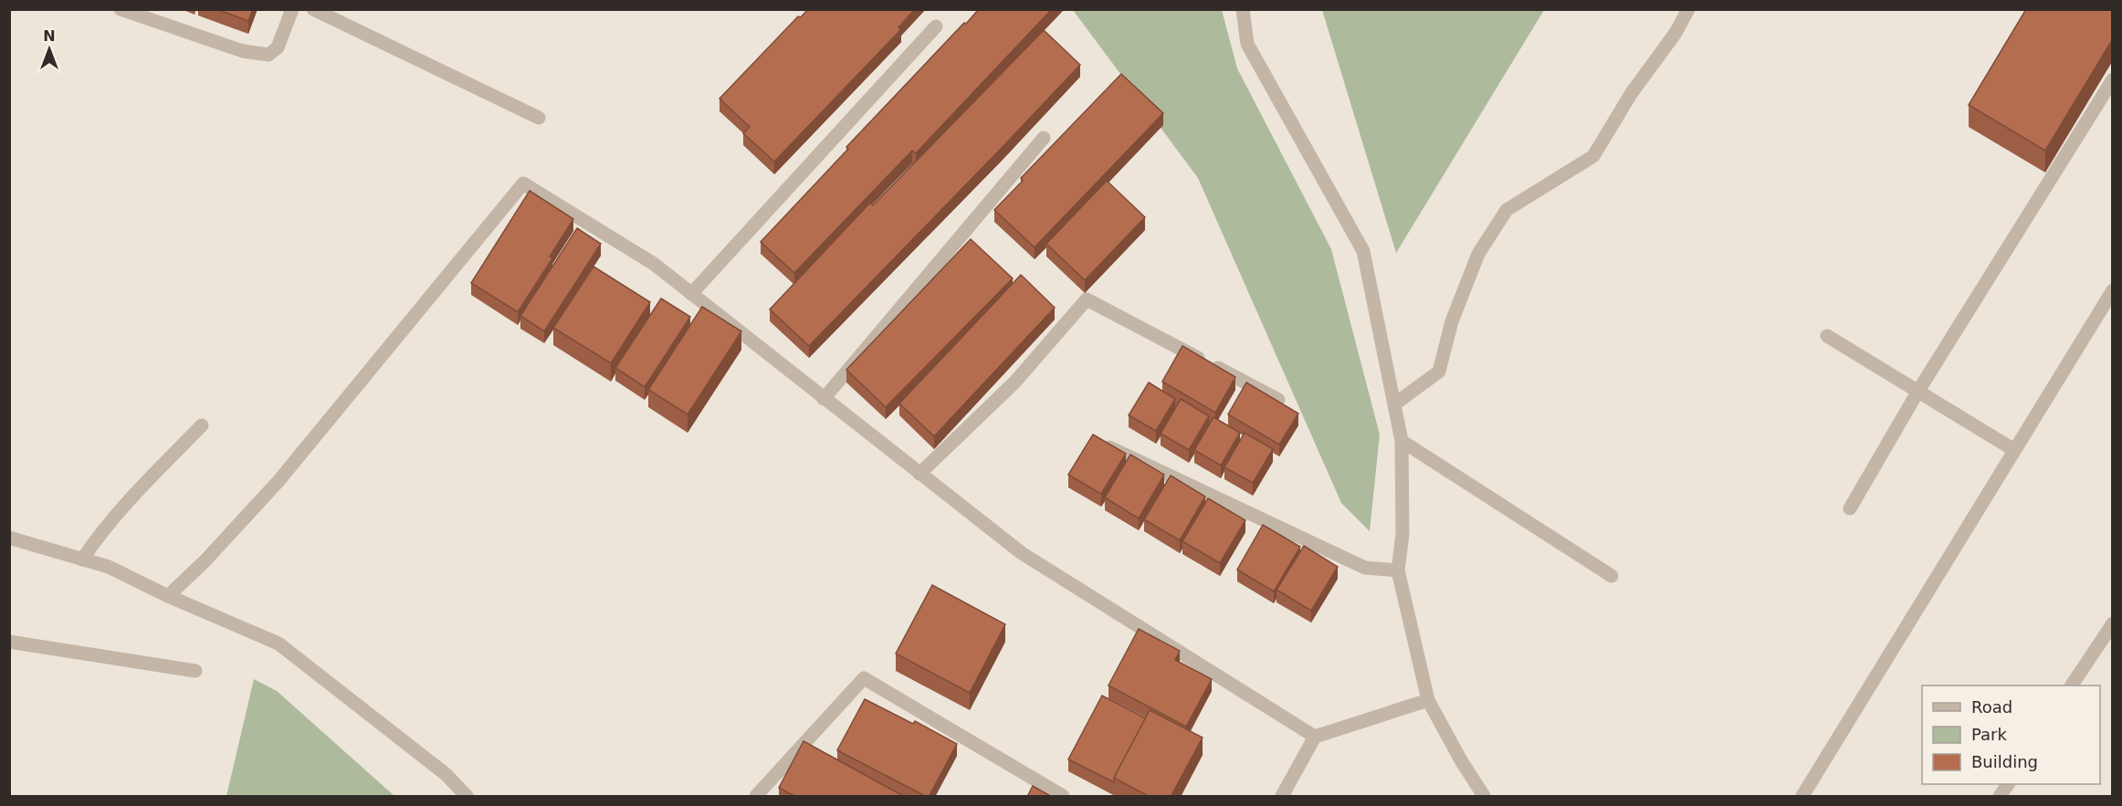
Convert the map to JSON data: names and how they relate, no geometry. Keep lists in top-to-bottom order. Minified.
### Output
{"legend":["Road","Park","Building"],"north":"top"}
